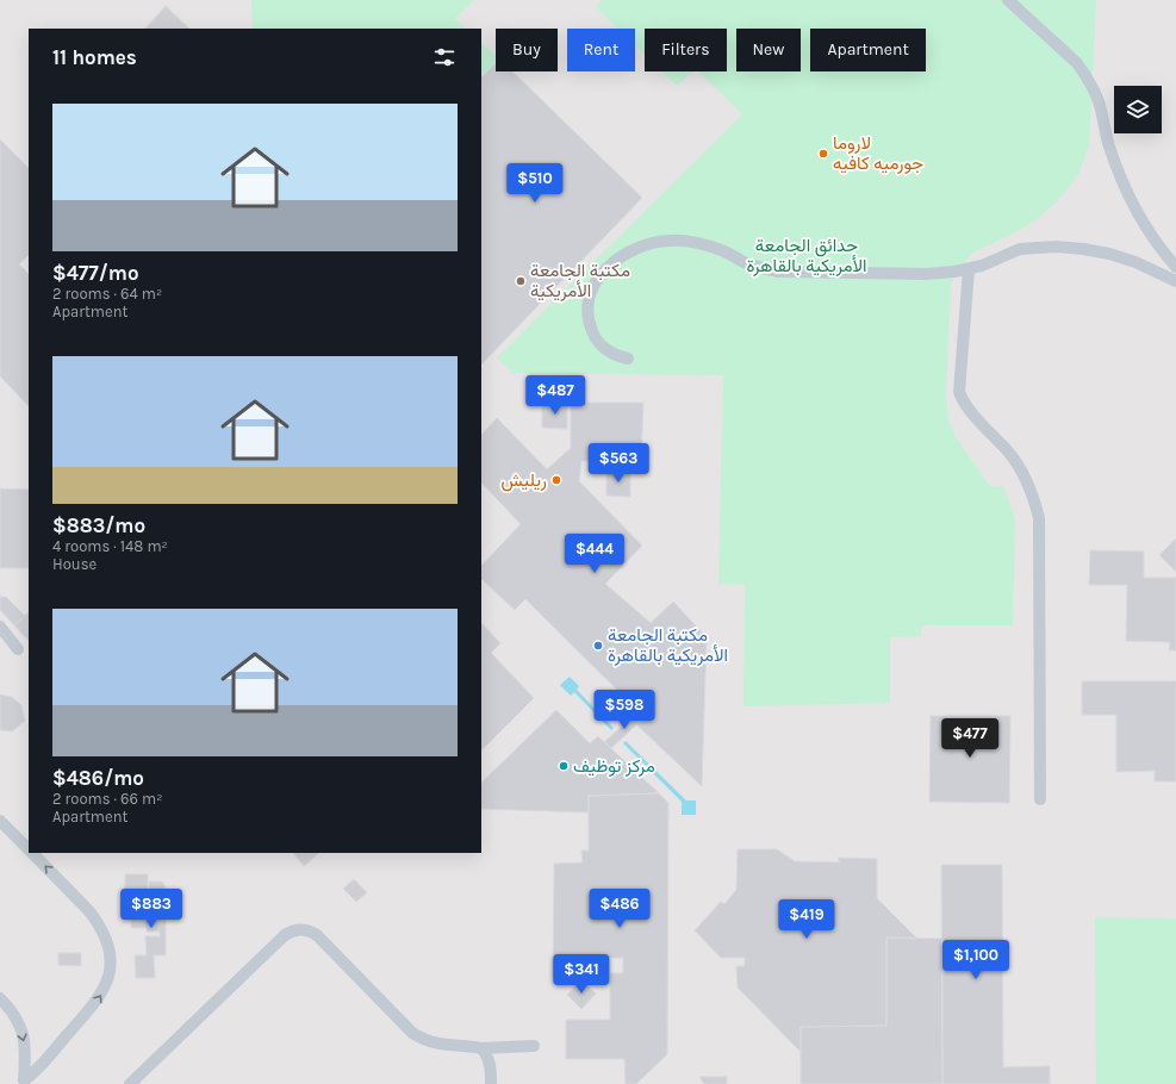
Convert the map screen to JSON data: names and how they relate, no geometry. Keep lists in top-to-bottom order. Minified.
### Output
{"parks":["حدائق الجامعة الأمريكية بالقاهرة"],"places":["لاروما جورميه كافيه","مكتبة الجامعة الأمريكية","ريليش","مكتبة الجامعة الأمريكية بالقاهرة","مركز توظيف"],"page":{"chip":["Buy","Rent","Filters","New","Apartment"],"heading":"11 homes","list":[{"name":"$477/mo","note":"2 rooms · 64 m² · Apartment"},{"name":"$883/mo","note":"4 rooms · 148 m² · House"},{"name":"$486/mo","note":"2 rooms · 66 m² · Apartment"}],"price":["$510","$487","$563","$444","$598","$477","$883","$486","$419","$1,100","$341"]}}
